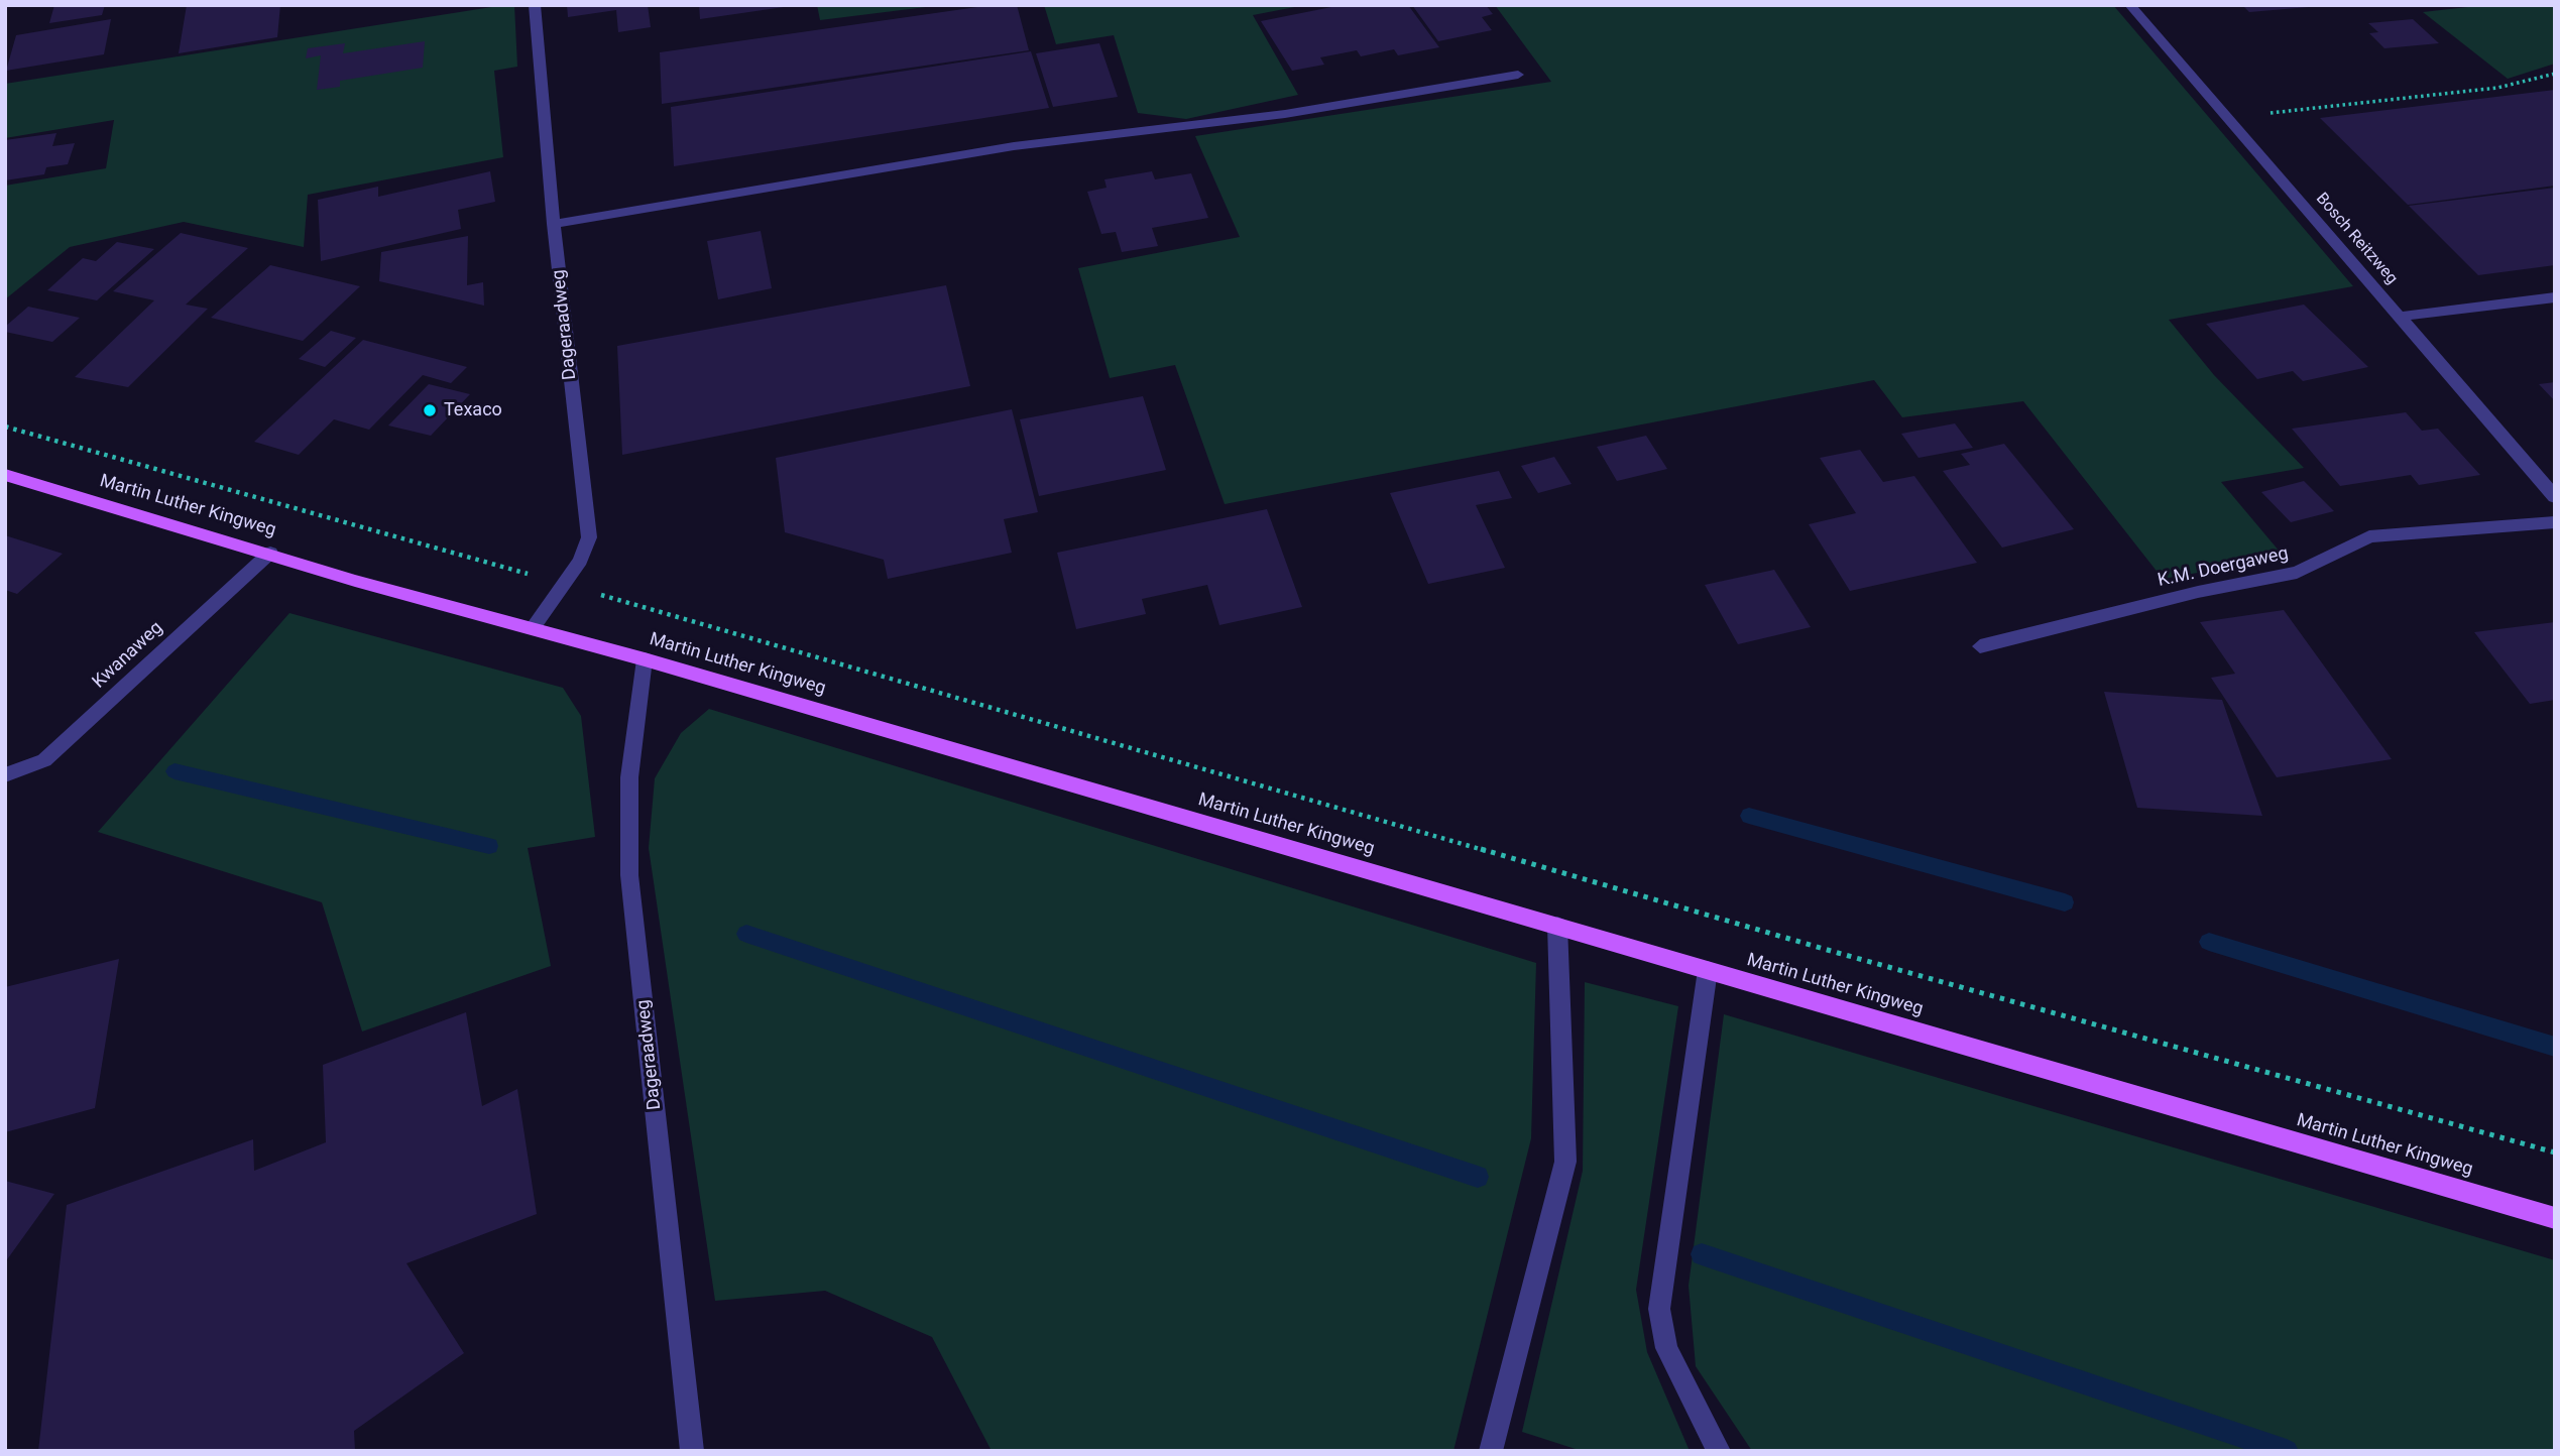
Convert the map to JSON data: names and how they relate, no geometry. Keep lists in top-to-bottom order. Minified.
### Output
{"streets":{"main road":["Martin Luther Kingweg"],"street":["Bosch Reitzweg","Dageraadweg","K.M. Doergaweg","Kwanaweg"]},"crossings":[["Dageraadweg","Martin Luther Kingweg"],["Martin Luther Kingweg","Kwanaweg"]],"places":["Texaco"]}
